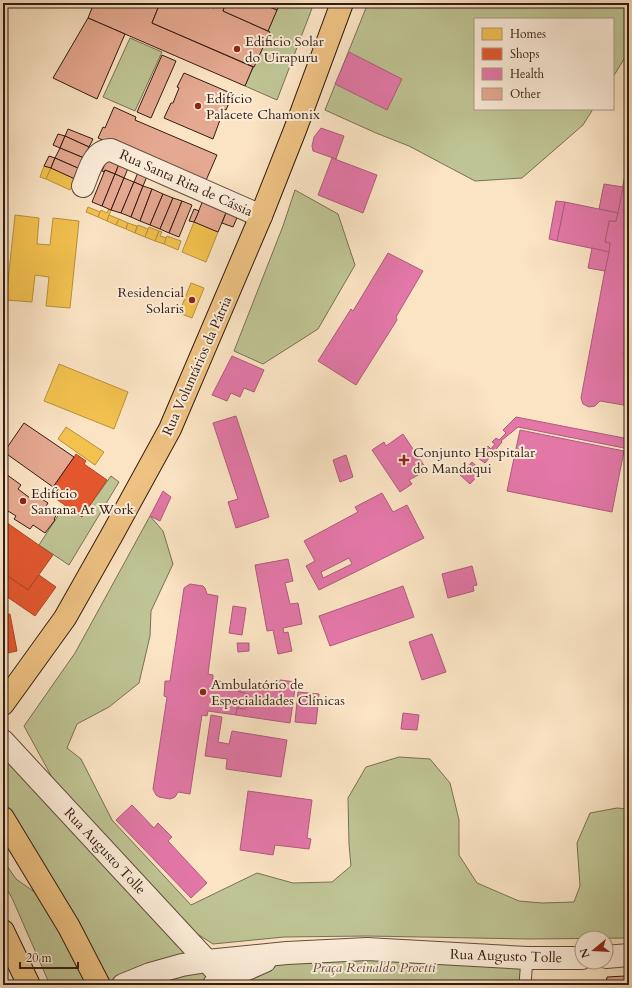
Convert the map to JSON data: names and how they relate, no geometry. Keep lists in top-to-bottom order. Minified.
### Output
{"streets":{"main road":["Rua Voluntários da Pátria"],"street":["Rua Santa Rita de Cássia","Rua Augusto Tolle"]},"crossings":[["Rua Santa Rita de Cássia","Rua Voluntários da Pátria"]],"parks":["Praça Reinaldo Proetti"],"places":{"other":["Edificio Solar do Uirapuru","Edifício Palacete Chamonix","Residencial Solaris","Edifício Santana At Work","Ambulatório de Especialidades Clínicas"],"health":["Conjunto Hospitalar do Mandaqui"]},"legend":["Homes","Shops","Health","Other"],"scale_bar":"20 m","north":"left"}
